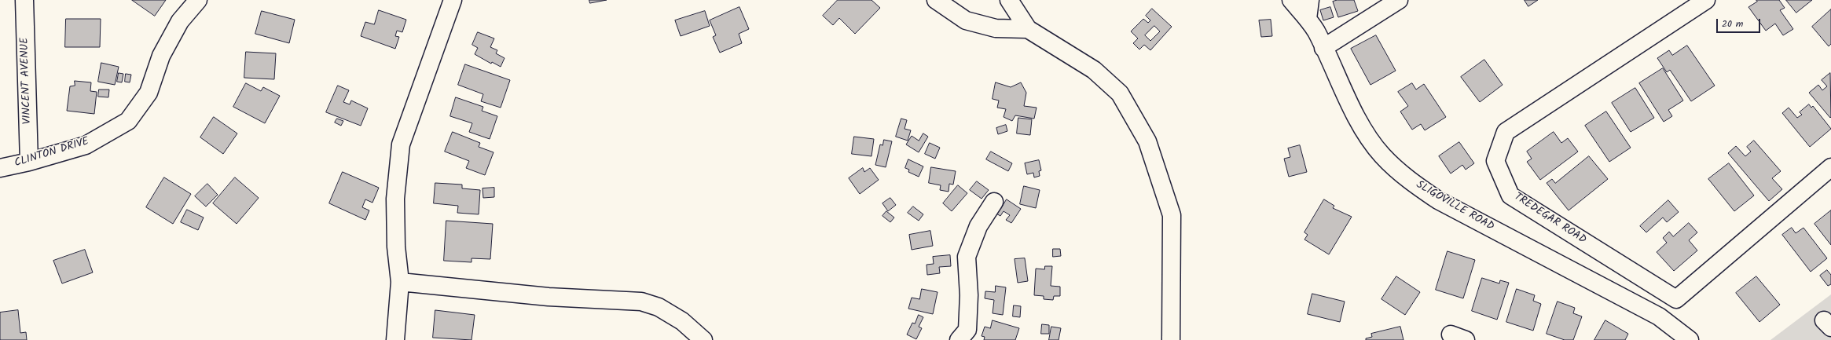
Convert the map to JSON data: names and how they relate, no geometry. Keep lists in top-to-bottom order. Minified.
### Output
{"streets":{"street":["VINCENT AVENUE","CLINTON DRIVE","SLIGOVILLE ROAD","TREDEGAR ROAD"]},"crossings":[["VINCENT AVENUE","CLINTON DRIVE"]],"scale_bar":"20 m"}
